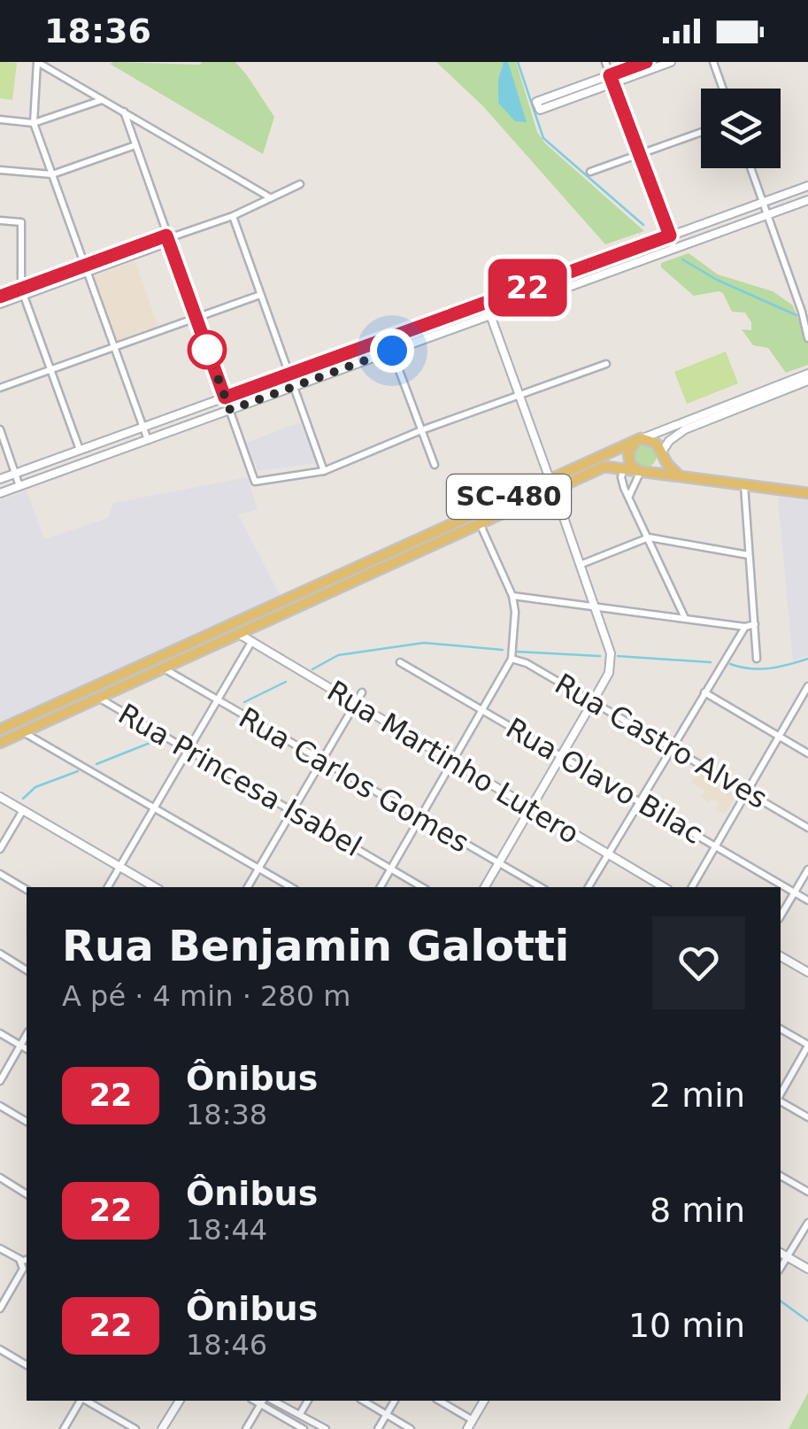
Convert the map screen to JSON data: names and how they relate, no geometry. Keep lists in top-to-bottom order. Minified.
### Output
{"streets":{"main road":["SC-480"],"street":["Rua Castro Alves","Rua Martinho Lutero","Rua Princesa Isabel","Rua Carlos Gomes","Rua Olavo Bilac"]},"lines":["bus line 22"],"page":{"status":"18:36","on_map":"22","heading":["Rua Benjamin Galotti","A pé · 4 min · 280 m"],"list":[{"mark":"22","name":"Ônibus","note":"18:38","value":"2 min"},{"mark":"22","name":"Ônibus","note":"18:44","value":"8 min"},{"mark":"22","name":"Ônibus","note":"18:46","value":"10 min"}]}}
